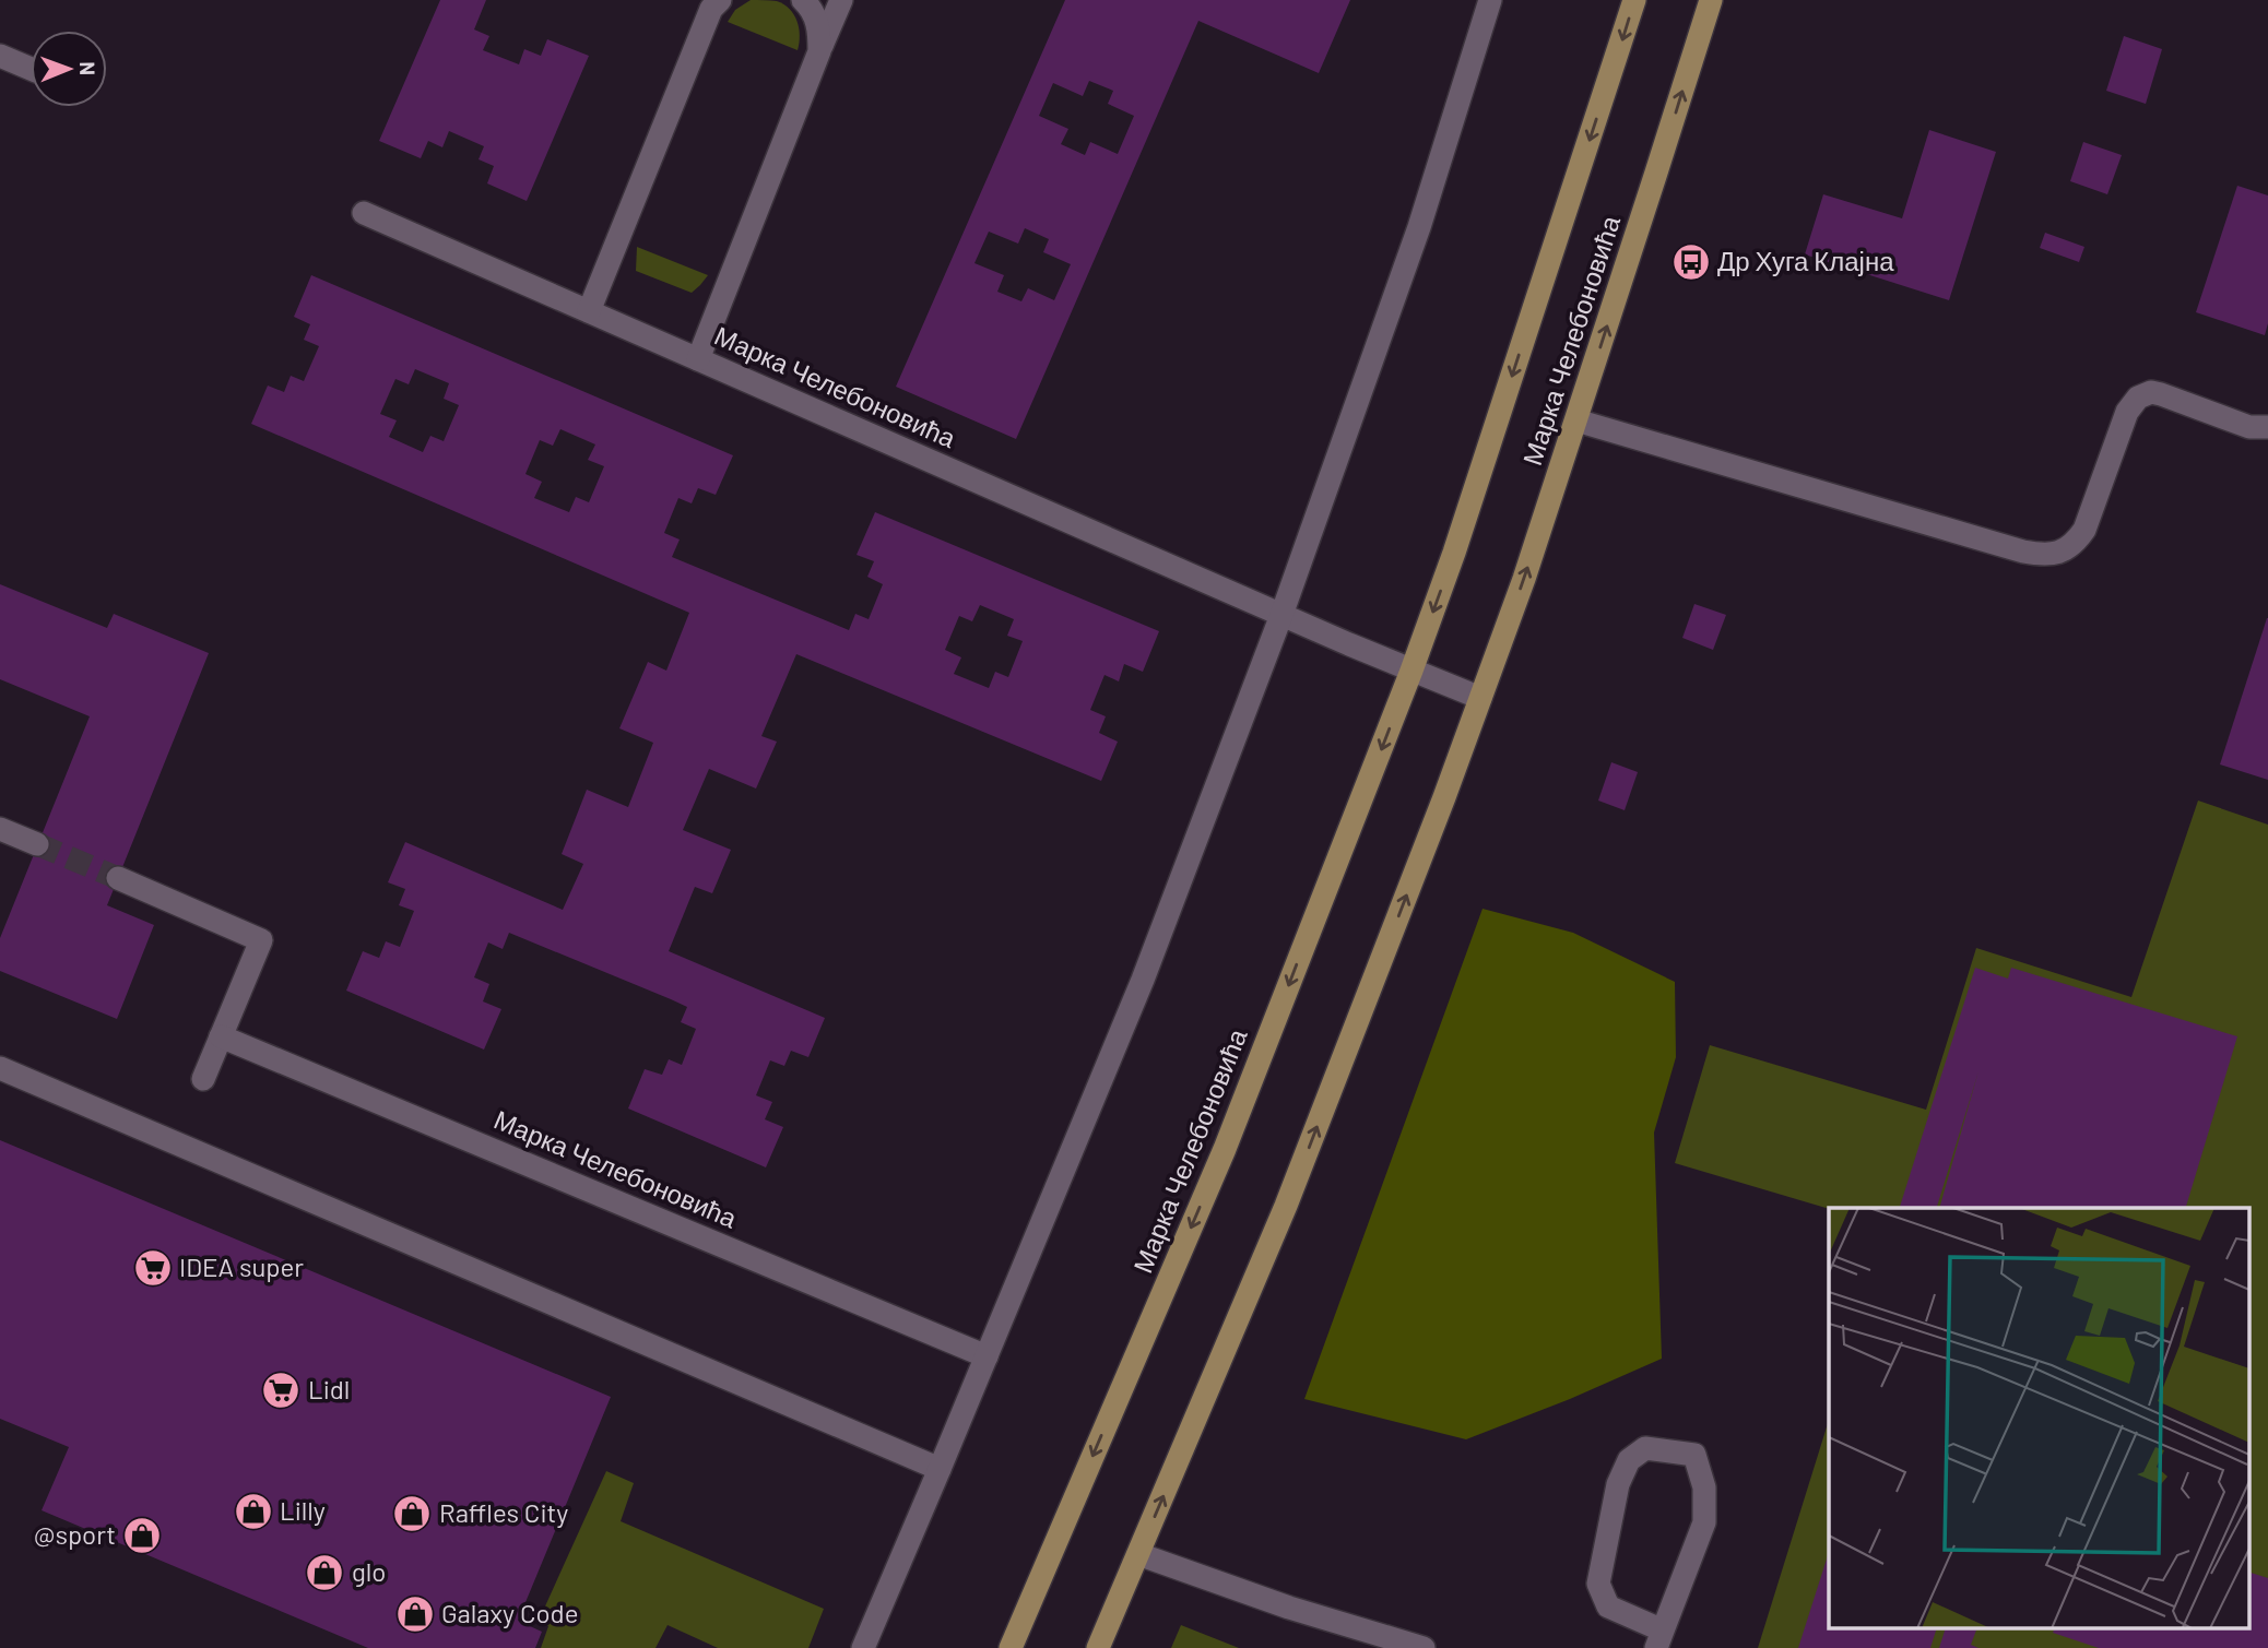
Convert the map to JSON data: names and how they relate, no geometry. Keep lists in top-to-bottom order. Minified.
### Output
{"streets":{"main road":["Марка Челебоновића"]},"places":{"bus stop":["Др Хуга Клајна"],"supermarket":["IDEA super","Lidl"],"shop":["Lilly","Raffles City","@sport","glo","Galaxy Code"]},"north":"right"}
